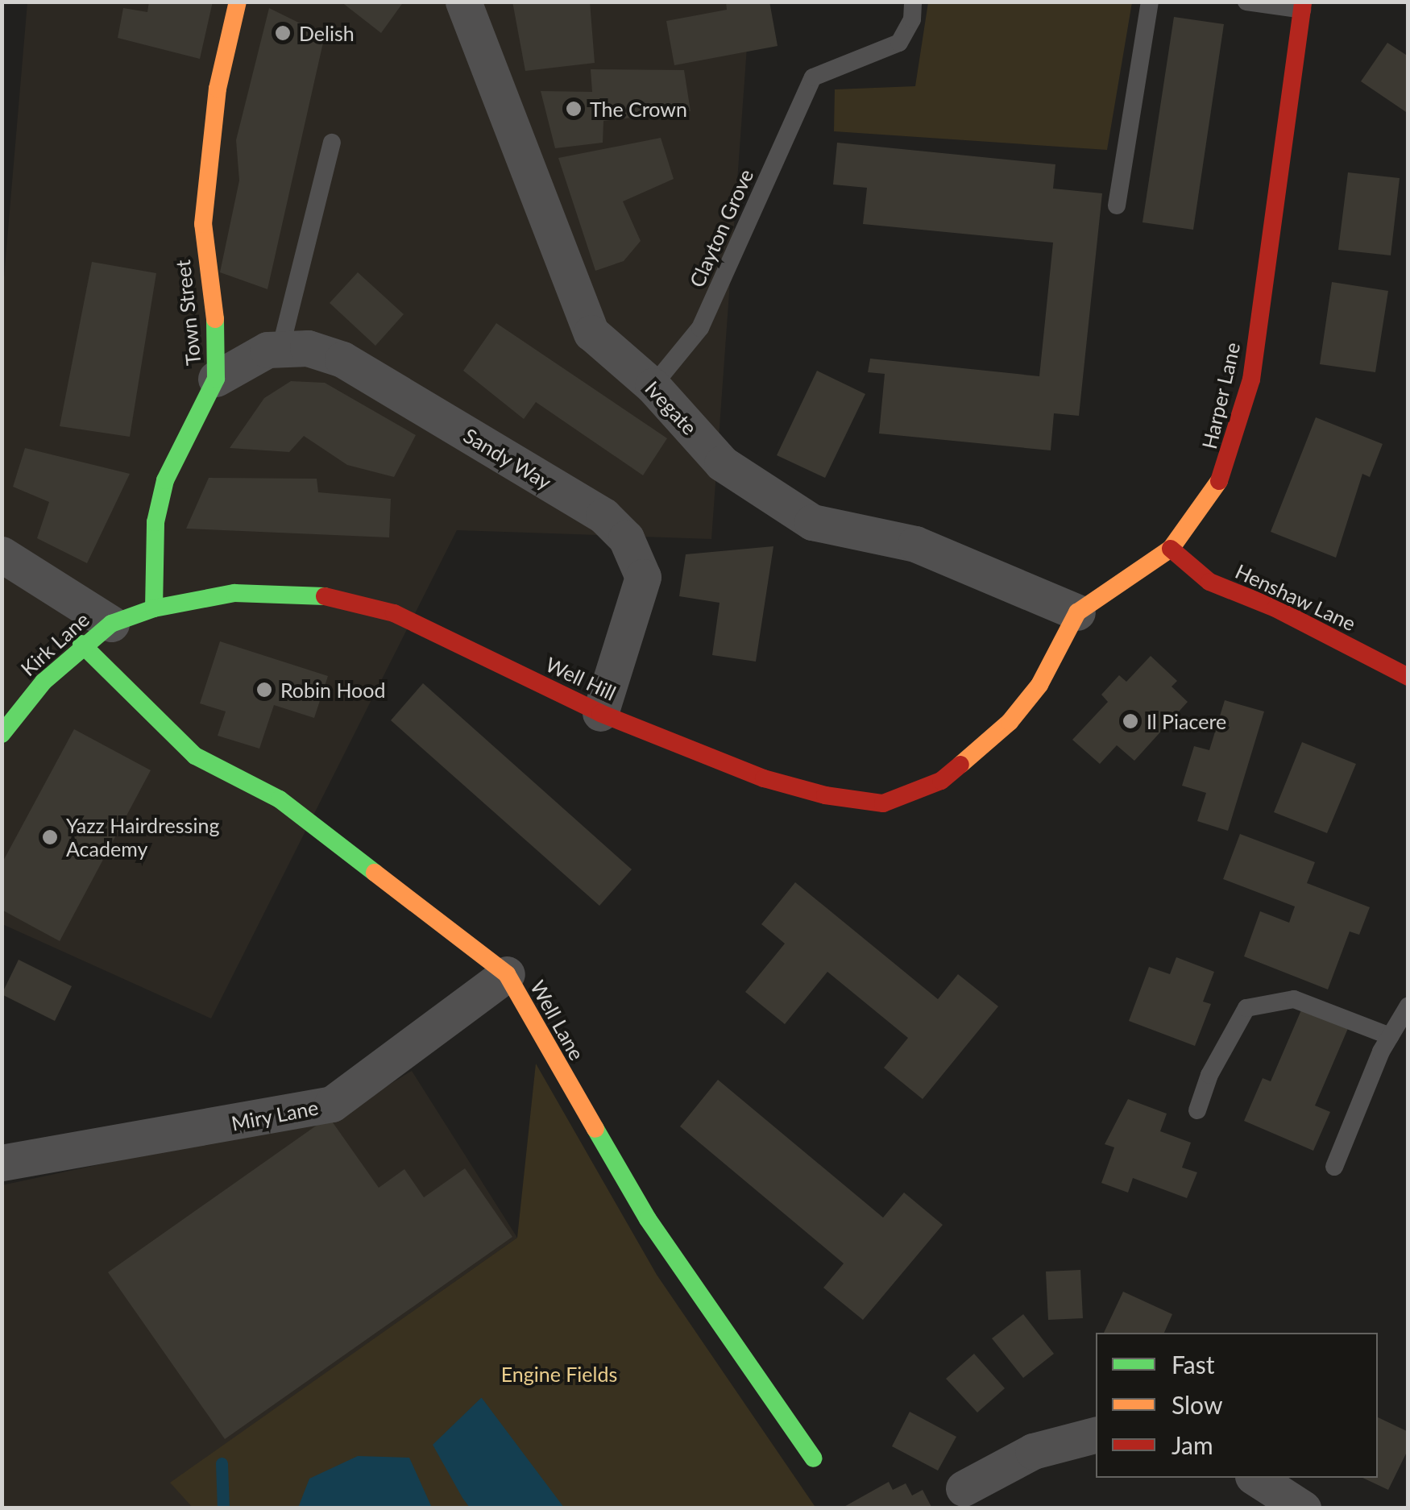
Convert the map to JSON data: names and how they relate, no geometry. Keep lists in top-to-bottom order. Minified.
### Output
{"streets":{"street":["Town Street","Harper Lane","Ivegate","Sandy Way","Henshaw Lane","Kirk Lane","Well Hill","Well Lane","Miry Lane"],"lane":["Clayton Grove"]},"crossings":[["Clayton Grove","Ivegate"],["Town Street","Sandy Way"],["Town Street","Kirk Lane"],["Town Street","Well Hill"],["Harper Lane","Ivegate"],["Harper Lane","Henshaw Lane"],["Harper Lane","Well Hill"],["Sandy Way","Well Hill"],["Kirk Lane","Well Hill"],["Kirk Lane","Well Lane"],["Well Lane","Miry Lane"]],"parks":["Engine Fields"],"places":["Delish","The Crown","Robin Hood","Il Piacere","Yazz Hairdressing Academy"],"legend":["Fast","Slow","Jam"]}
